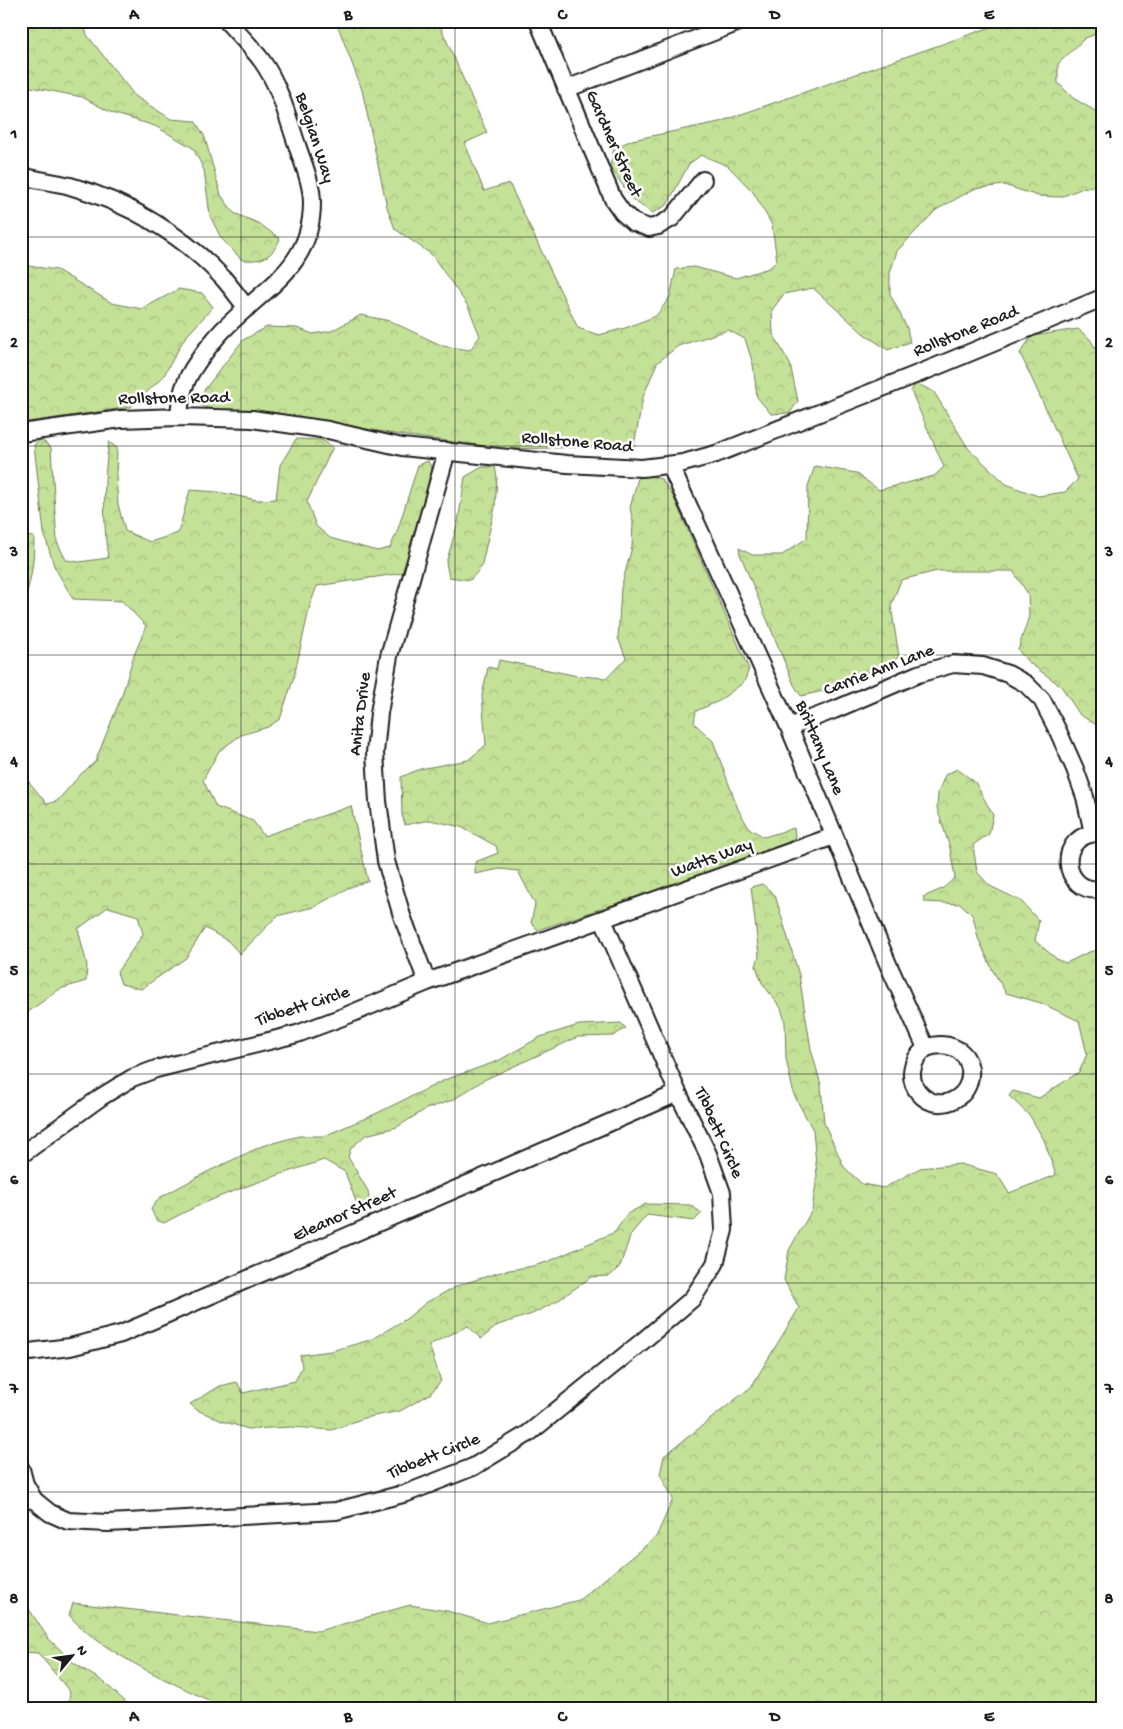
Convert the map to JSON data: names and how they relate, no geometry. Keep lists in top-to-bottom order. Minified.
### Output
{"streets":{"street":["Belgian Way","Gardner Street","Rollstone Road","Carrie Ann Lane","Anita Drive","Brittany Lane","Watts Way","Tibbett Circle","Eleanor Street"]},"crossings":[["Belgian Way","Rollstone Road"],["Rollstone Road","Anita Drive"],["Rollstone Road","Brittany Lane"],["Carrie Ann Lane","Brittany Lane"],["Anita Drive","Tibbett Circle"],["Brittany Lane","Watts Way"],["Watts Way","Tibbett Circle"],["Tibbett Circle","Eleanor Street"]],"north":"top right","grid":{"columns":["A","B","C","D","E"],"rows":["1","2","3","4","5","6","7","8"]}}
